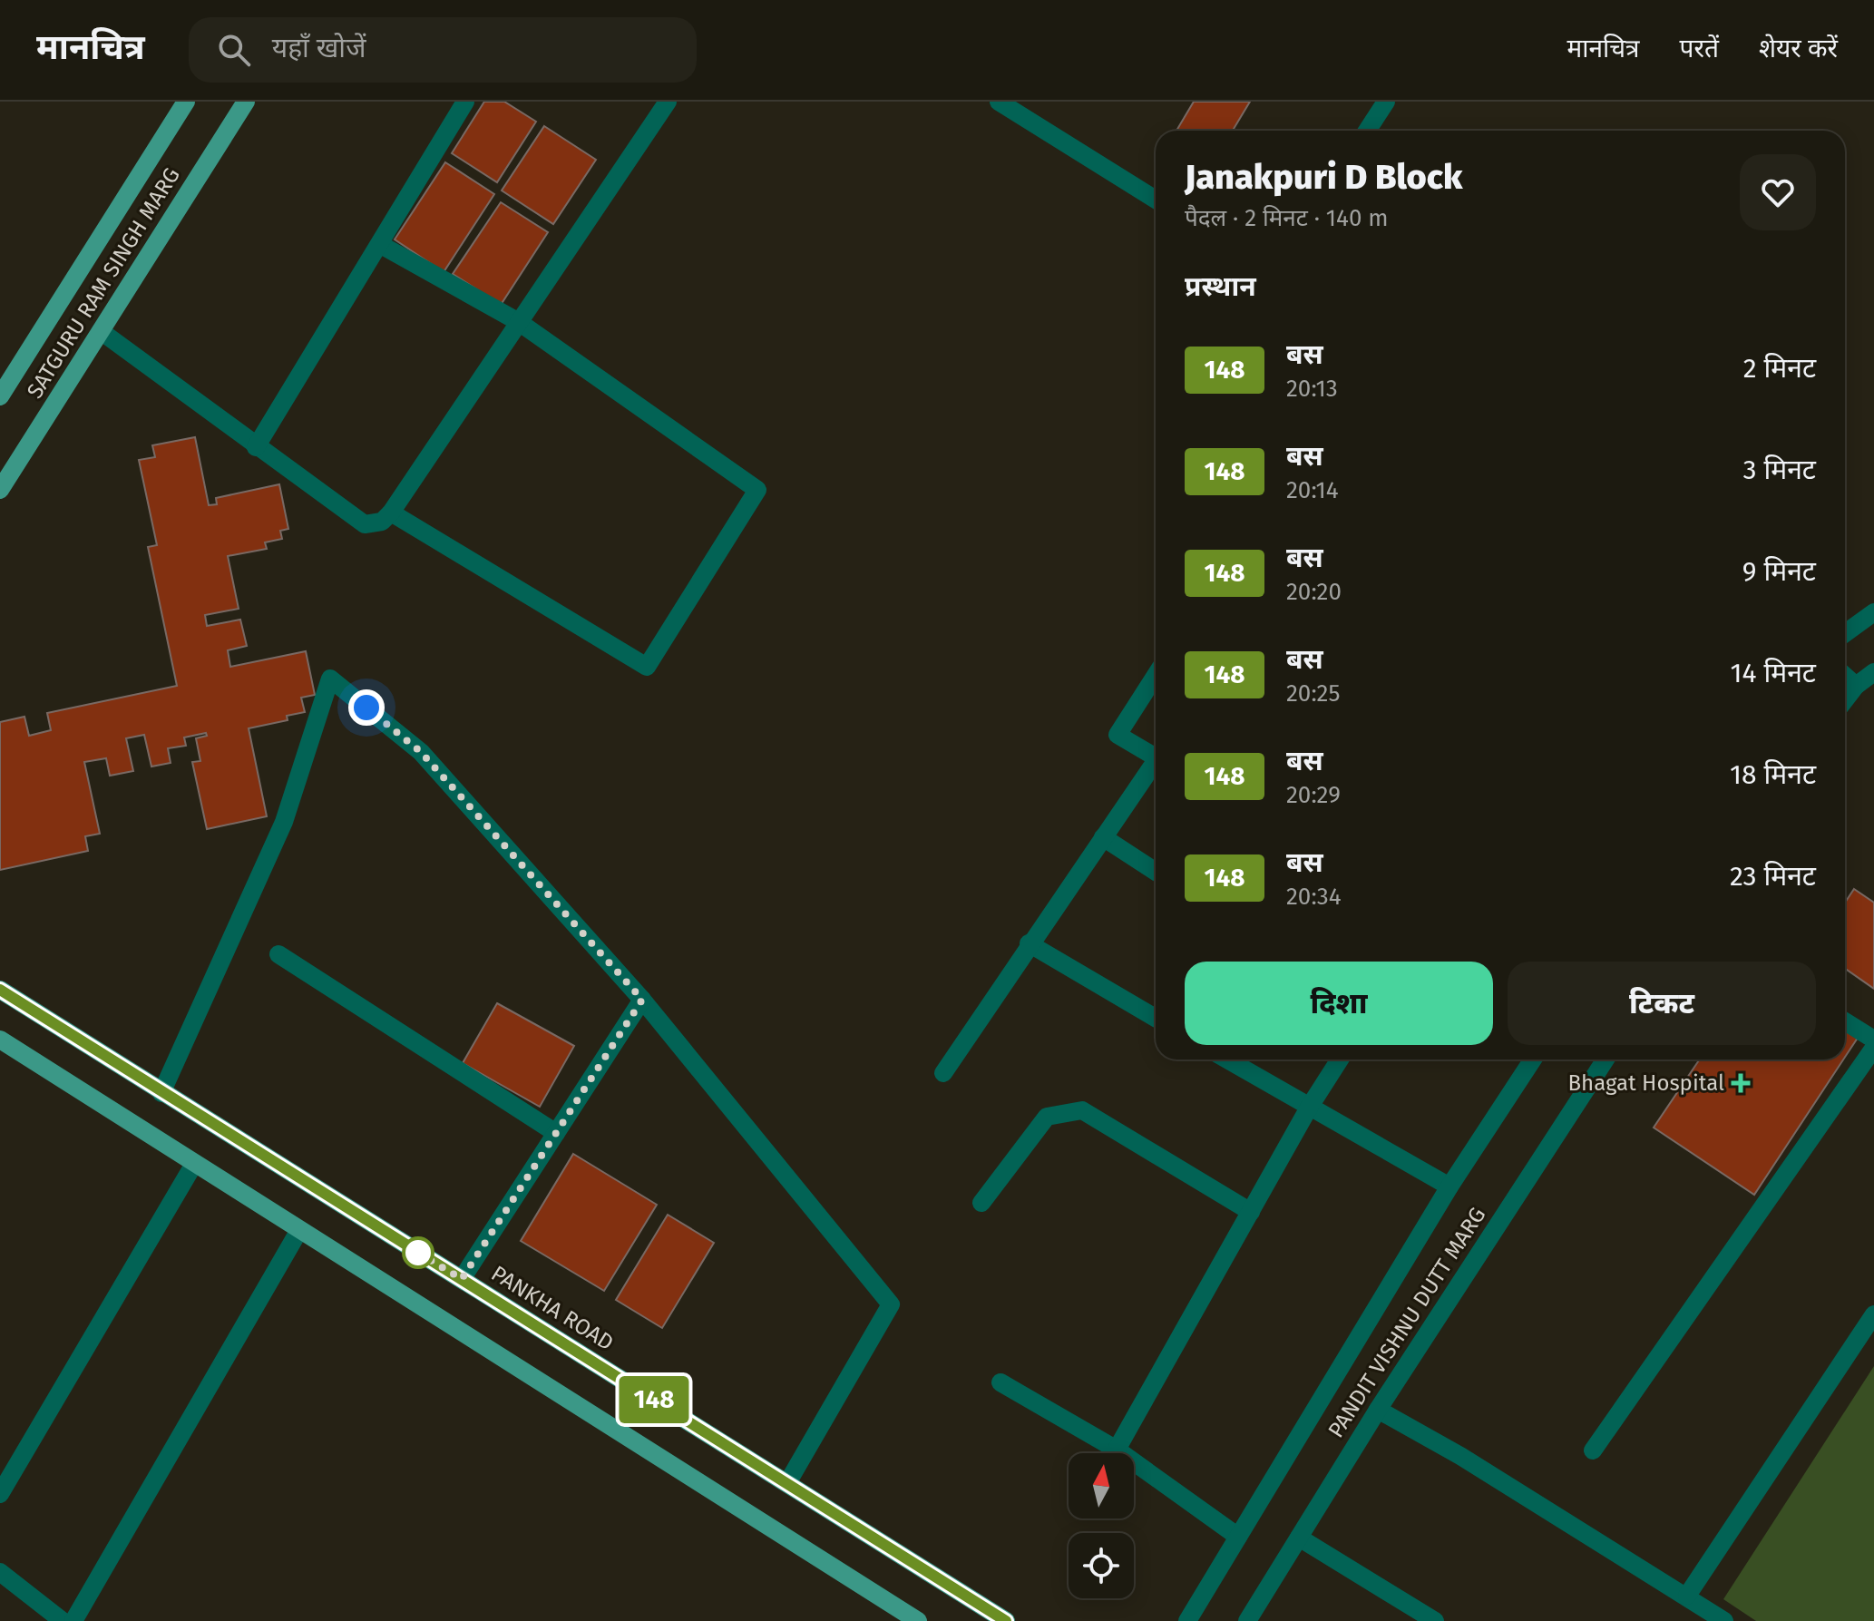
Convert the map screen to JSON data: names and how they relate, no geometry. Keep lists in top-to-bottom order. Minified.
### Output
{"streets":{"main road":["SATGURU RAM SINGH MARG","PANKHA ROAD"],"street":["PANDIT VISHNU DUTT MARG"]},"places":{"health":["Bhagat Hospital"]},"lines":["bus line 148"],"north":"top","page":{"header":"मानचित्र","search":"यहाँ खोजें","nav":["मानचित्र","परतें","शेयर करें"],"on_map":"148","heading":[["Janakpuri D Block","पैदल · 2 मिनट · 140 m"],"प्रस्थान"],"list":[{"mark":"148","name":"बस","note":"20:13","value":"2 मिनट"},{"mark":"148","name":"बस","note":"20:14","value":"3 मिनट"},{"mark":"148","name":"बस","note":"20:20","value":"9 मिनट"},{"mark":"148","name":"बस","note":"20:25","value":"14 मिनट"},{"mark":"148","name":"बस","note":"20:29","value":"18 मिनट"},{"mark":"148","name":"बस","note":"20:34","value":"23 मिनट"}],"buttons":["दिशा","टिकट"]}}
